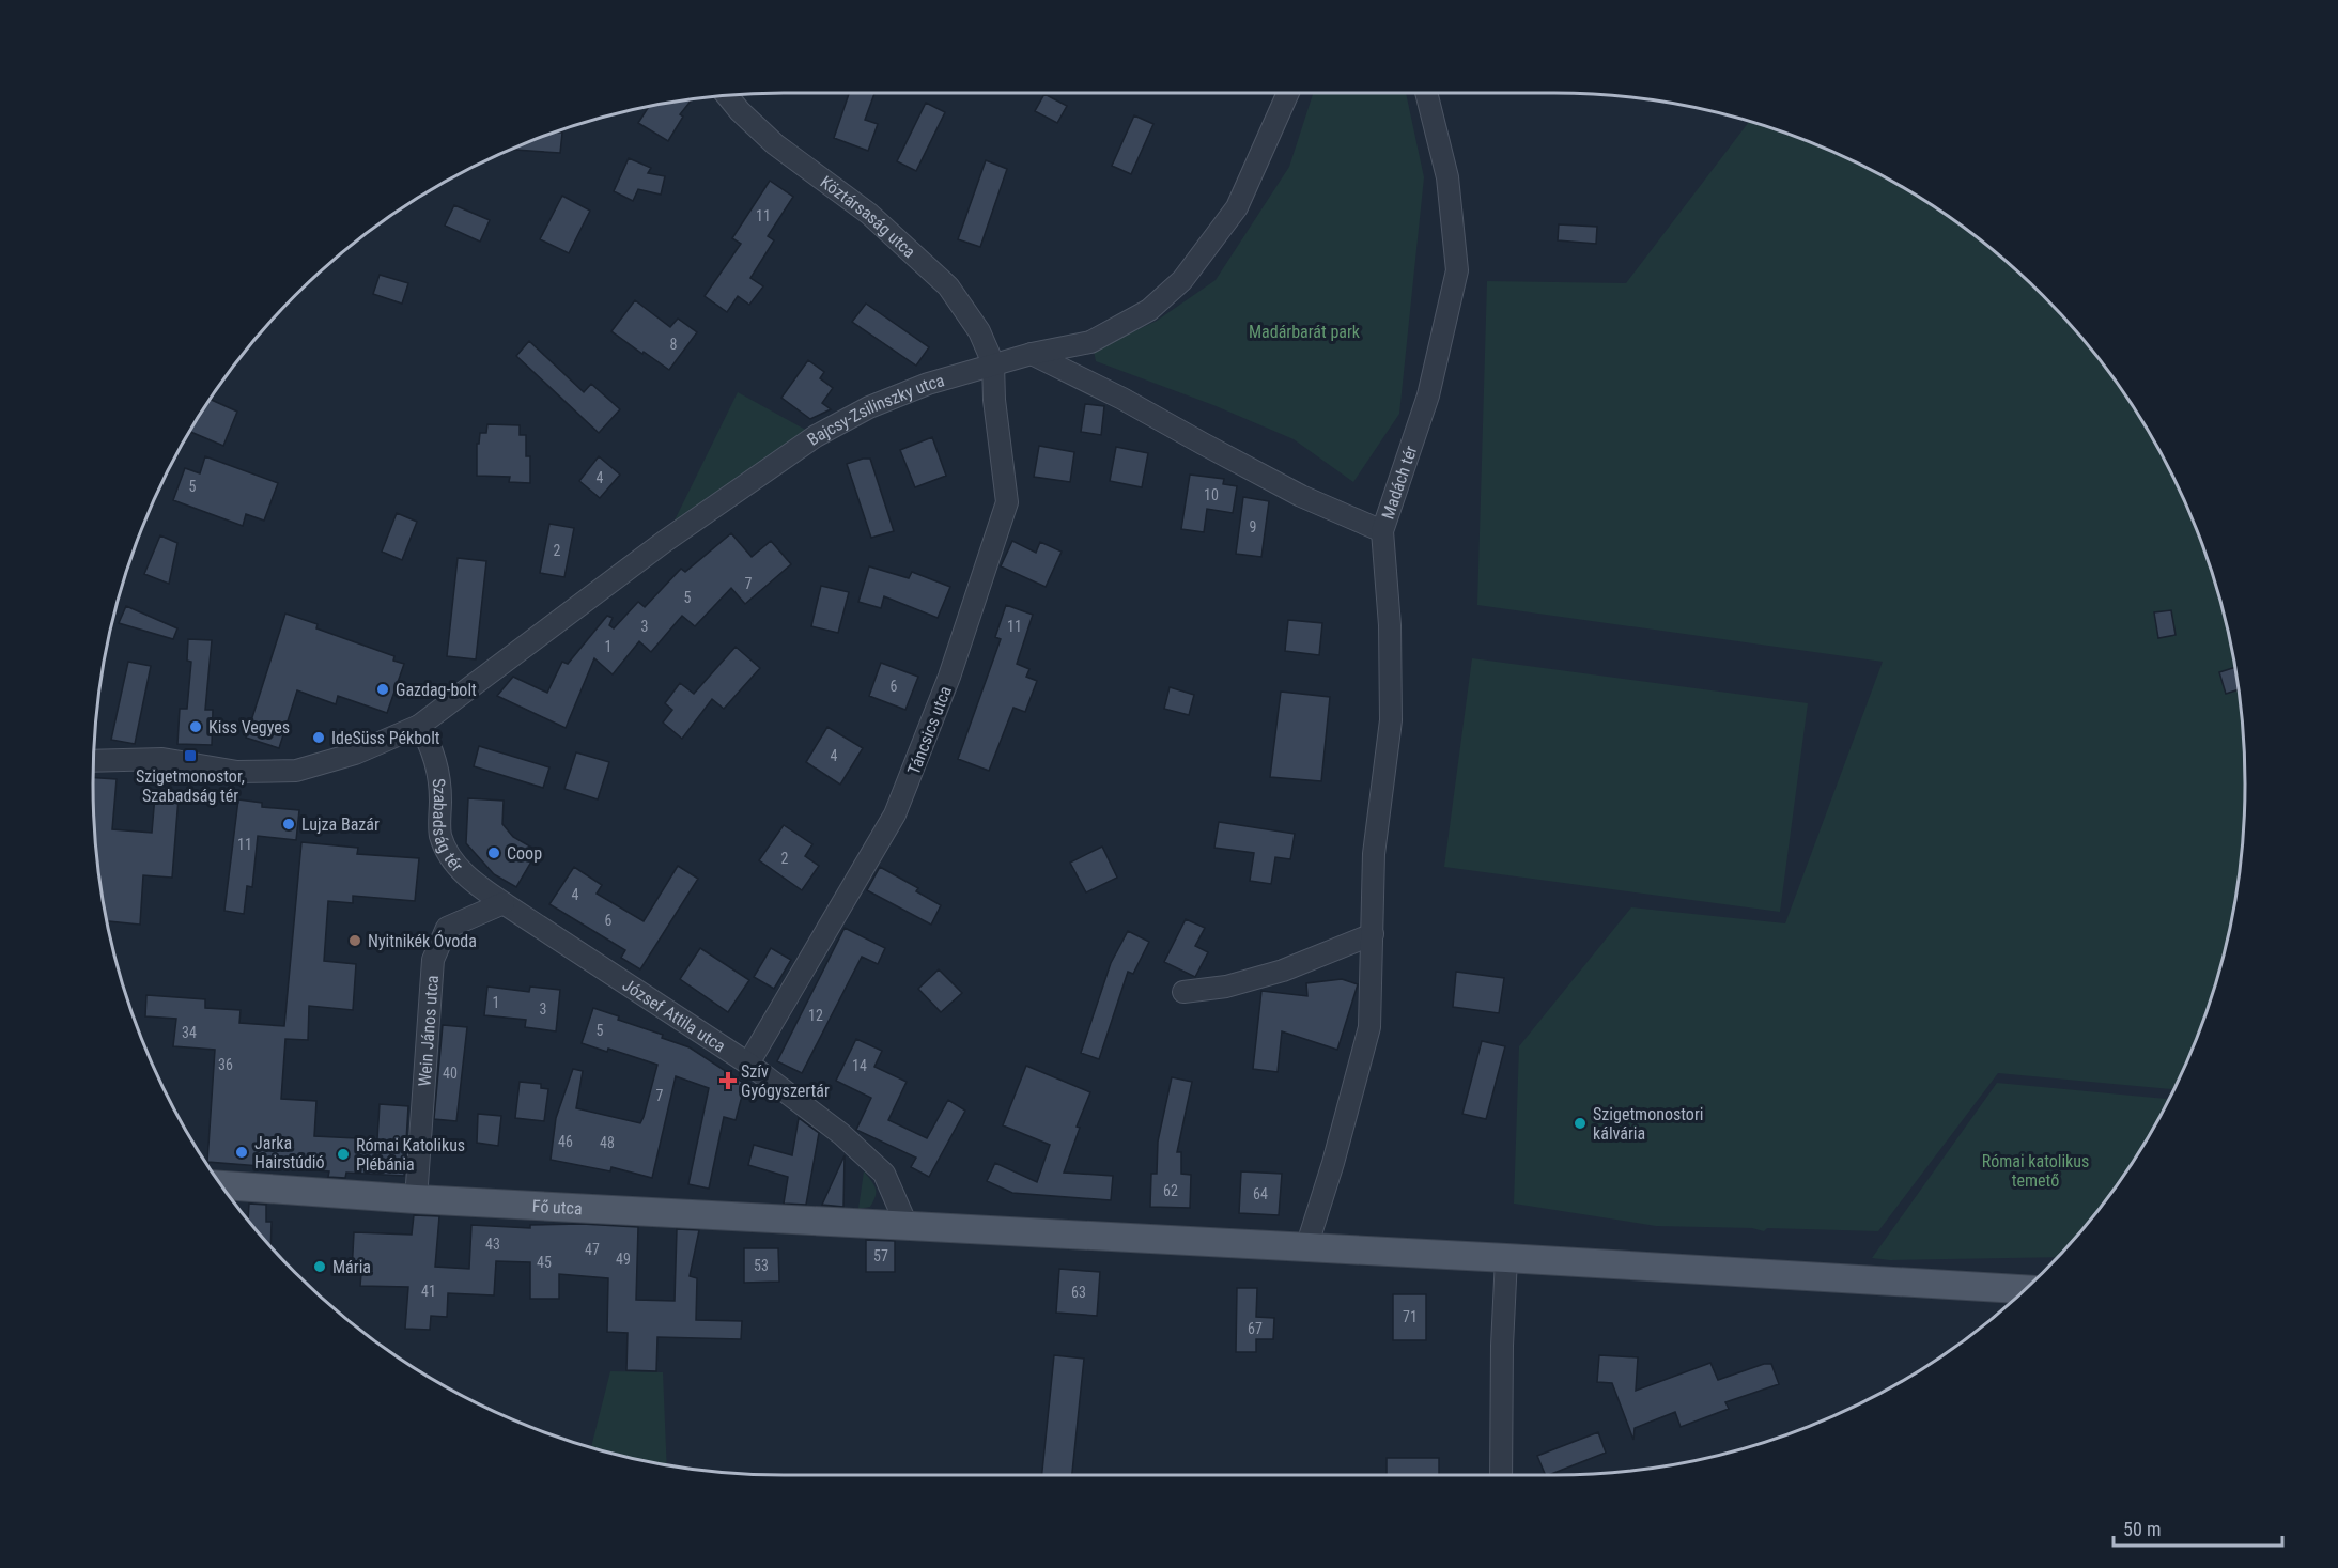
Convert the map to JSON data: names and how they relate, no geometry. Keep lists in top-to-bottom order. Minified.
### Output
{"streets":{"main road":["Fő utca"],"street":["Köztársaság utca","Bajcsy-Zsilinszky utca","Madách tér","Táncsics utca","Szabadság tér","József Attila utca","Wein János utca"]},"crossings":[["Köztársaság utca","Bajcsy-Zsilinszky utca"],["Köztársaság utca","Táncsics utca"],["Bajcsy-Zsilinszky utca","Madách tér"],["Bajcsy-Zsilinszky utca","Táncsics utca"],["Bajcsy-Zsilinszky utca","Szabadság tér"],["Táncsics utca","József Attila utca"],["Szabadság tér","József Attila utca"],["Szabadság tér","Wein János utca"],["József Attila utca","Wein János utca"],["József Attila utca","Fő utca"],["Wein János utca","Fő utca"]],"parks":["Madárbarát park","Római katolikus temető"],"places":{"other":["Gazdag-bolt","Kiss Vegyes","IdeSüss Pékbolt","Lujza Bazár","Coop","Nyitnikék Óvoda","Szigetmonostori kálvária","Jarka Hairstúdió","Római Katolikus Plébánia","Mária"],"transit":["Szigetmonostor, Szabadság tér"],"health":["Szív Gyógyszertár"]},"house_numbers":["11","8","4","5","10","9","2","7","5","3","11","1","6","4","11","2","4","6","1","3","12","5","34","36","14","40","7","46","48","62","64","43","47","57","49","45","53","41","63","71","67"],"scale_bar":"50 m"}
